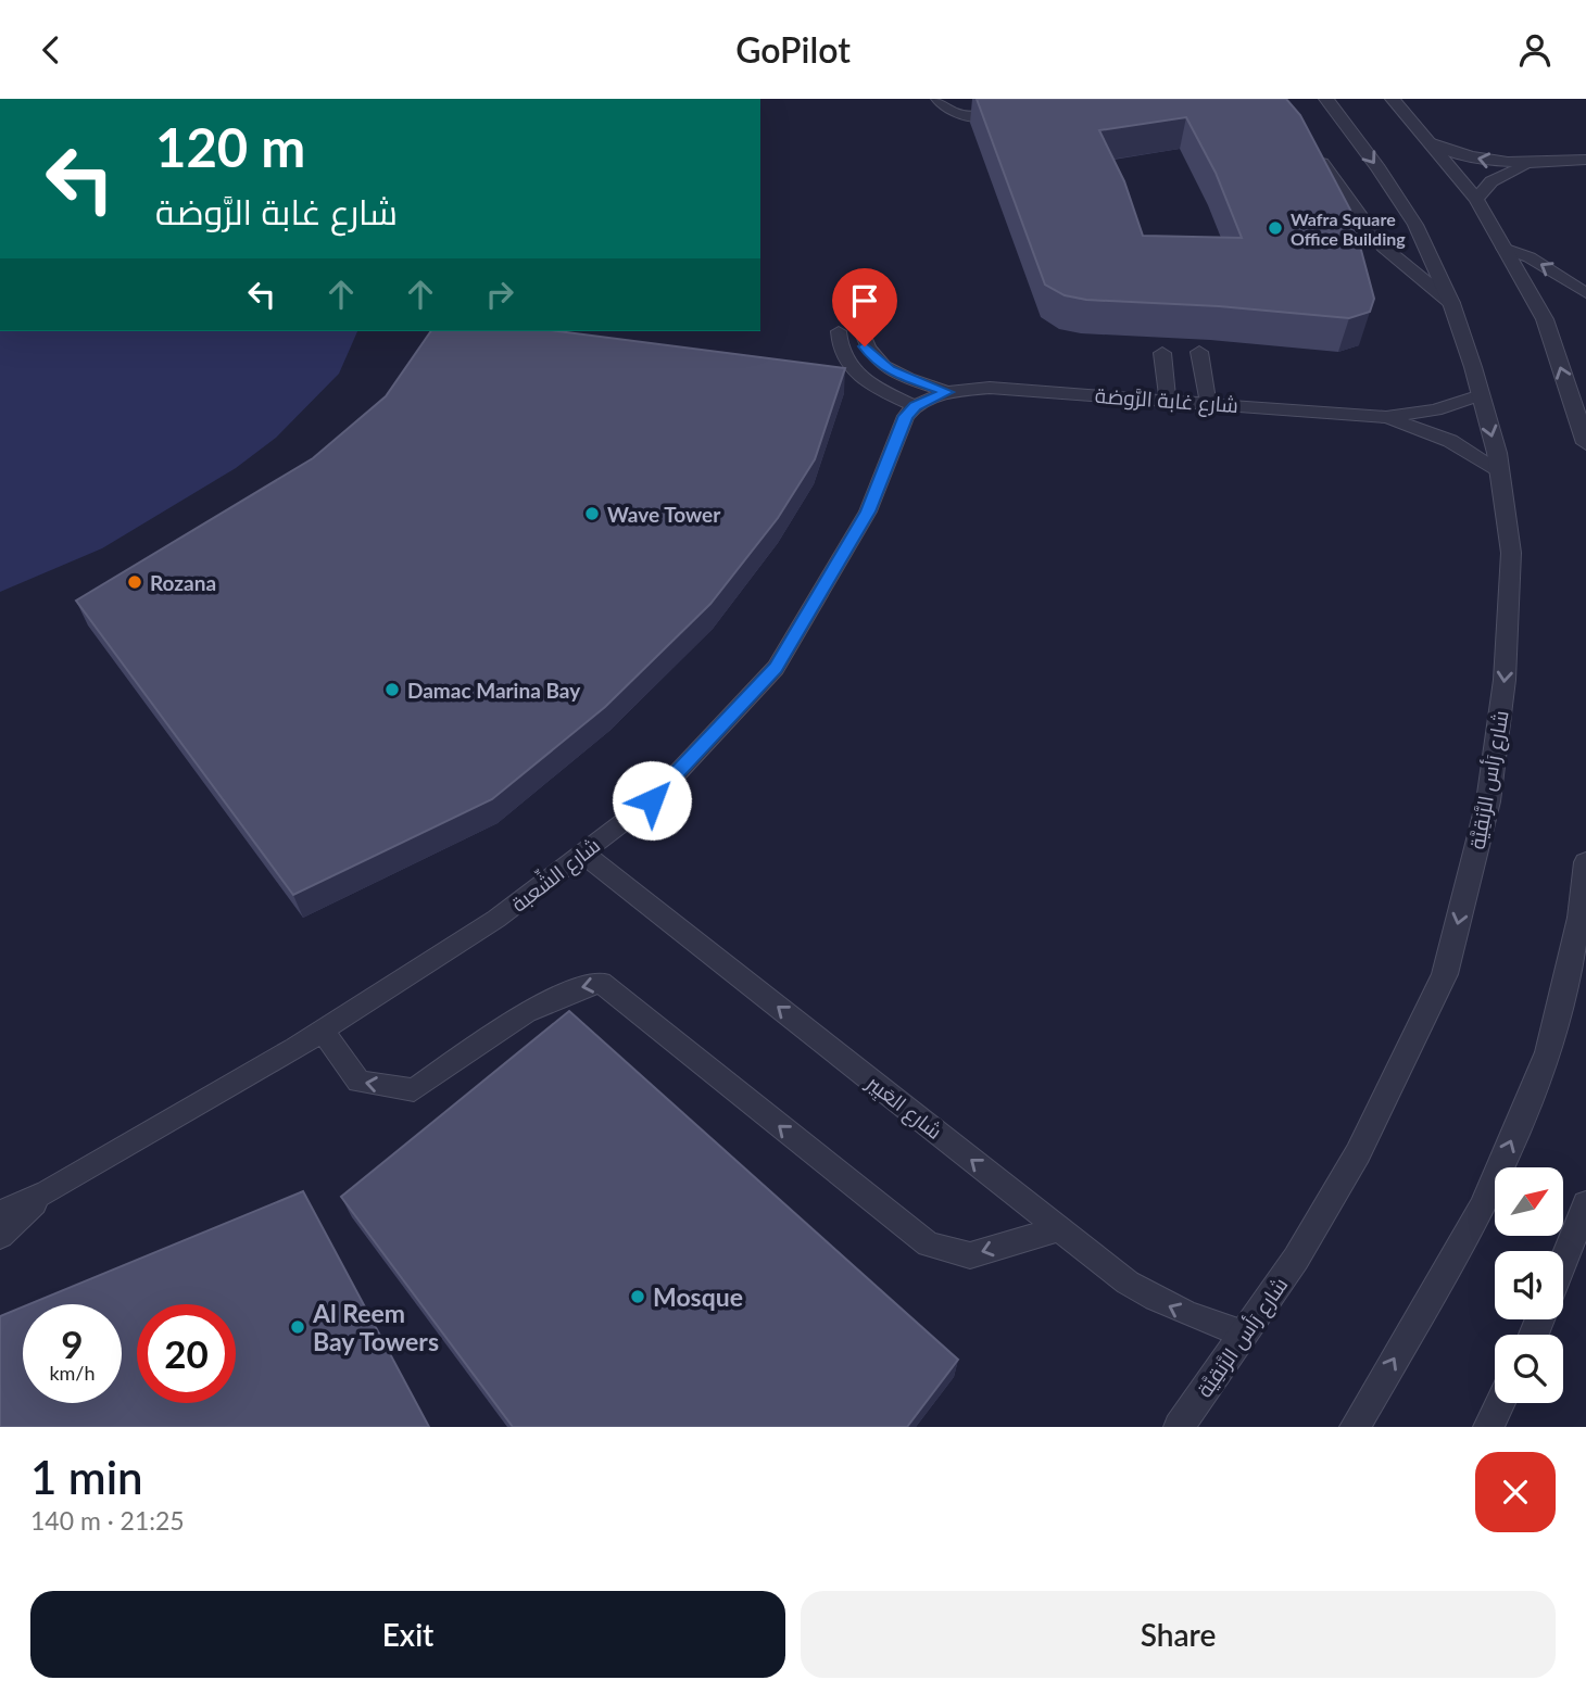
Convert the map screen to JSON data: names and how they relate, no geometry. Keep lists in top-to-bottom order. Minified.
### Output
{"streets":{"street":["شارع رَأس الرَّنقِيَّة"],"lane":["شارع غابة الرَّوضة","شارع الشِّعبة","شارع العَبِير"]},"crossings":[["شارع غابة الرَّوضة","شارع رَأس الرَّنقِيَّة"],["شارع غابة الرَّوضة","شارع الشِّعبة"],["شارع رَأس الرَّنقِيَّة","شارع العَبِير"],["شارع الشِّعبة","شارع العَبِير"]],"one_way":["شارع العَبِير"],"places":["Wafra Square Office Building","Wave Tower","Rozana","Damac Marina Bay","Mosque","Al Reem Bay Towers"],"north":"top right","page":{"header":"GoPilot","turn":["120 m","شارع غابة الرَّوضة"],"speed":"9 km/h","limit":"20","heading":["1 min","140 m · 21:25"],"buttons":["Exit","Share"]}}
